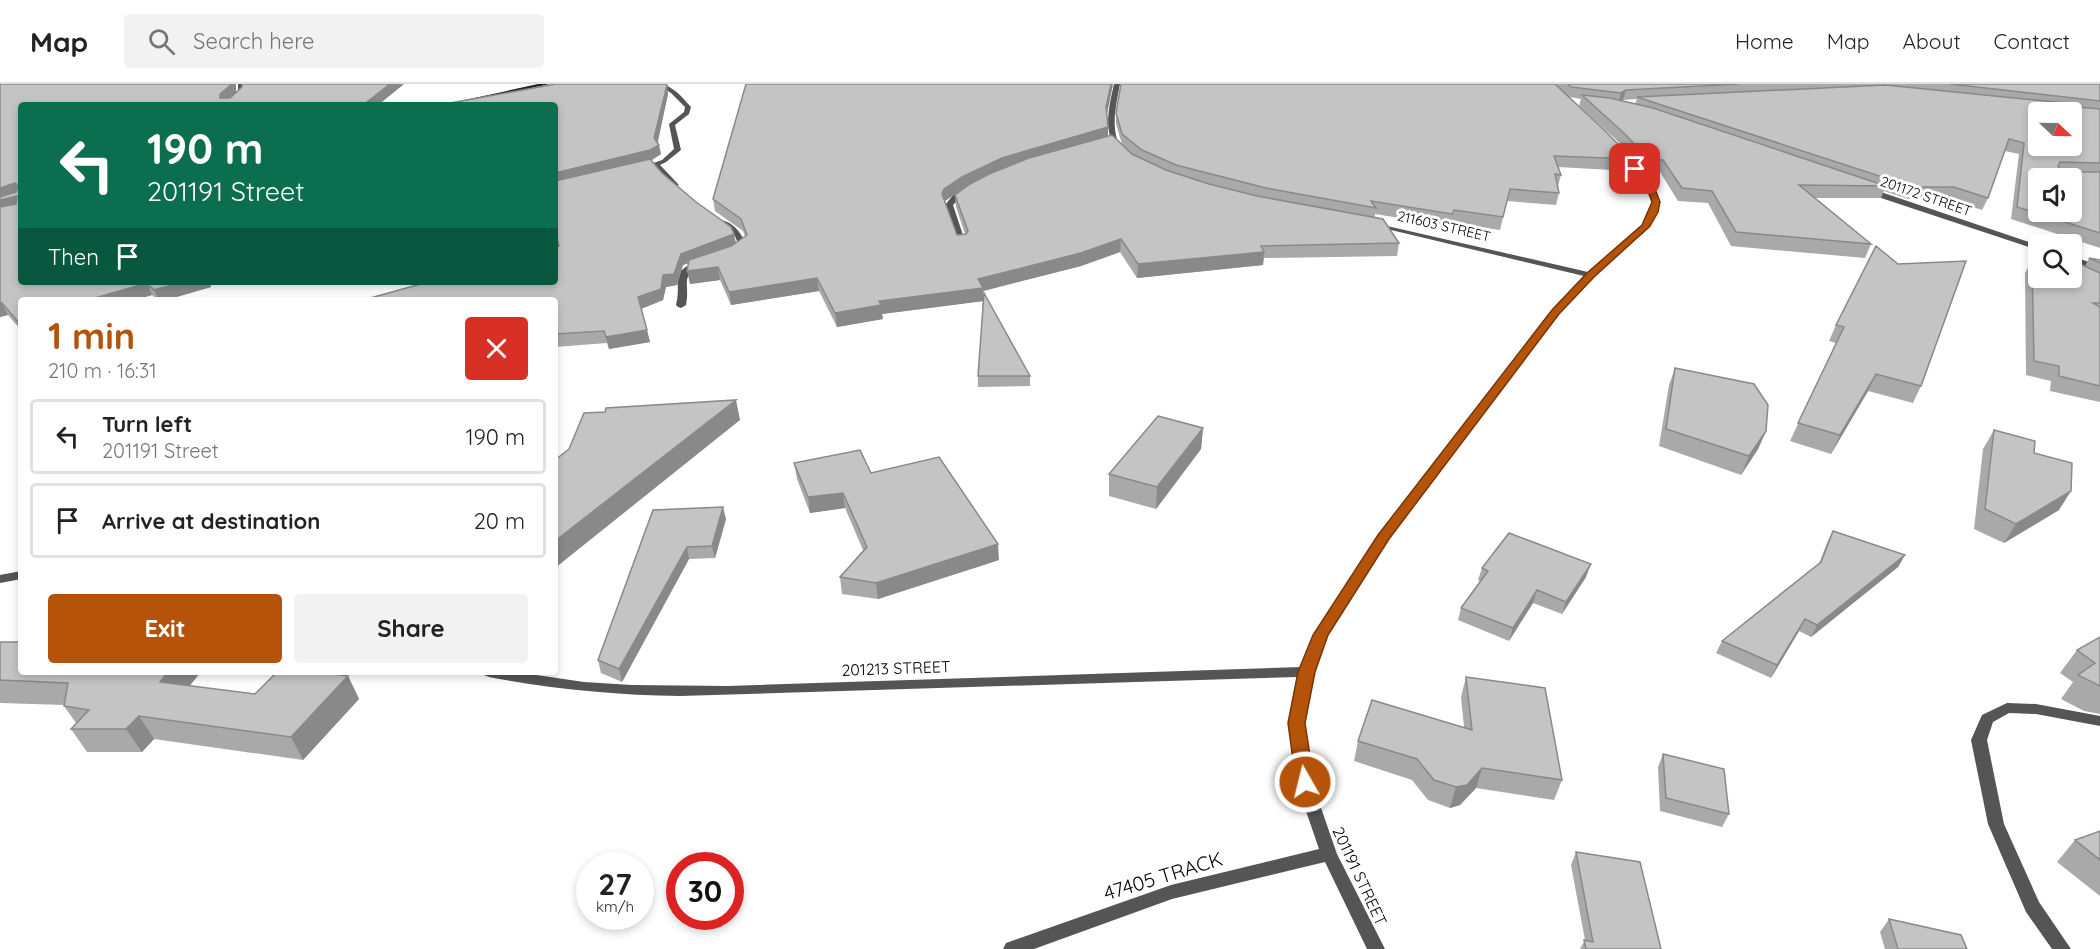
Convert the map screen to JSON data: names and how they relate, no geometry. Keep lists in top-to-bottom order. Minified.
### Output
{"streets":{"street":["201172 STREET","211603 STREET","201213 STREET","47405 TRACK","201191 STREET"]},"crossings":[["211603 STREET","201191 STREET"],["201213 STREET","201191 STREET"],["47405 TRACK","201191 STREET"]],"north":"right","page":{"header":"Map","search":"Search here","nav":["Home","Map","About","Contact"],"turn":["190 m","201191 Street"],"then":"Then","heading":["1 min","210 m · 16:31"],"list":[{"name":"Turn left","note":"201191 Street","value":"190 m"},{"name":"Arrive at destination","value":"20 m"}],"buttons":["Exit","Share"],"speed":"27 km/h","limit":"30"}}
